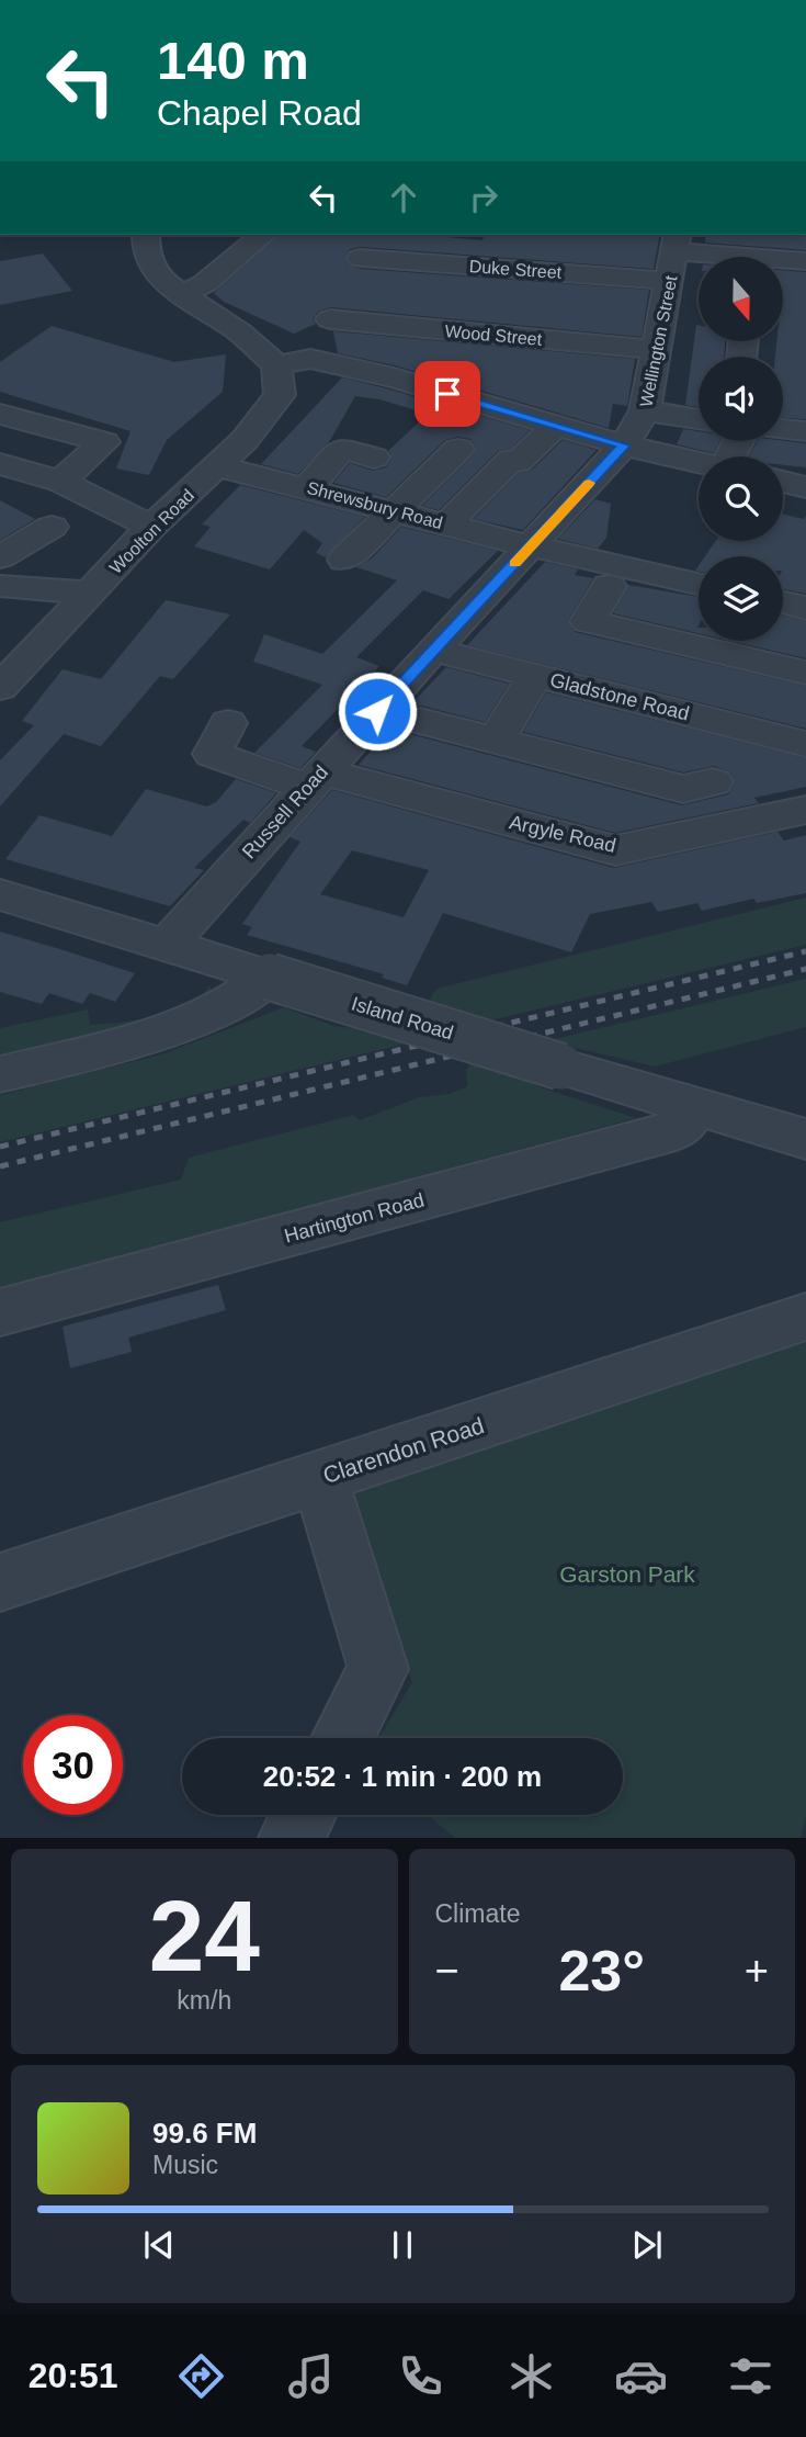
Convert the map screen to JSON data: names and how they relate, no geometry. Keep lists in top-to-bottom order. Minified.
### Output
{"streets":{"street":["Duke Street","Wood Street","Wellington Street","Shrewsbury Road","Woolton Road","Gladstone Road","Russell Road","Argyle Road","Island Road","Hartington Road","Clarendon Road"]},"crossings":[["Duke Street","Wellington Street"],["Wood Street","Wellington Street"],["Wellington Street","Russell Road"],["Shrewsbury Road","Woolton Road"],["Shrewsbury Road","Russell Road"],["Gladstone Road","Russell Road"],["Russell Road","Argyle Road"],["Russell Road","Island Road"],["Island Road","Hartington Road"]],"parks":["Garston Park"],"north":"bottom","page":{"turn":["140 m","Chapel Road"],"limit":"30","trip":"20:52 · 1 min · 200 m","tile":[["24","km/h"],"Climate"],"heat":["−","23°","+"],"song":["99.6 FM","Music"],"tabs":"20:51"}}
